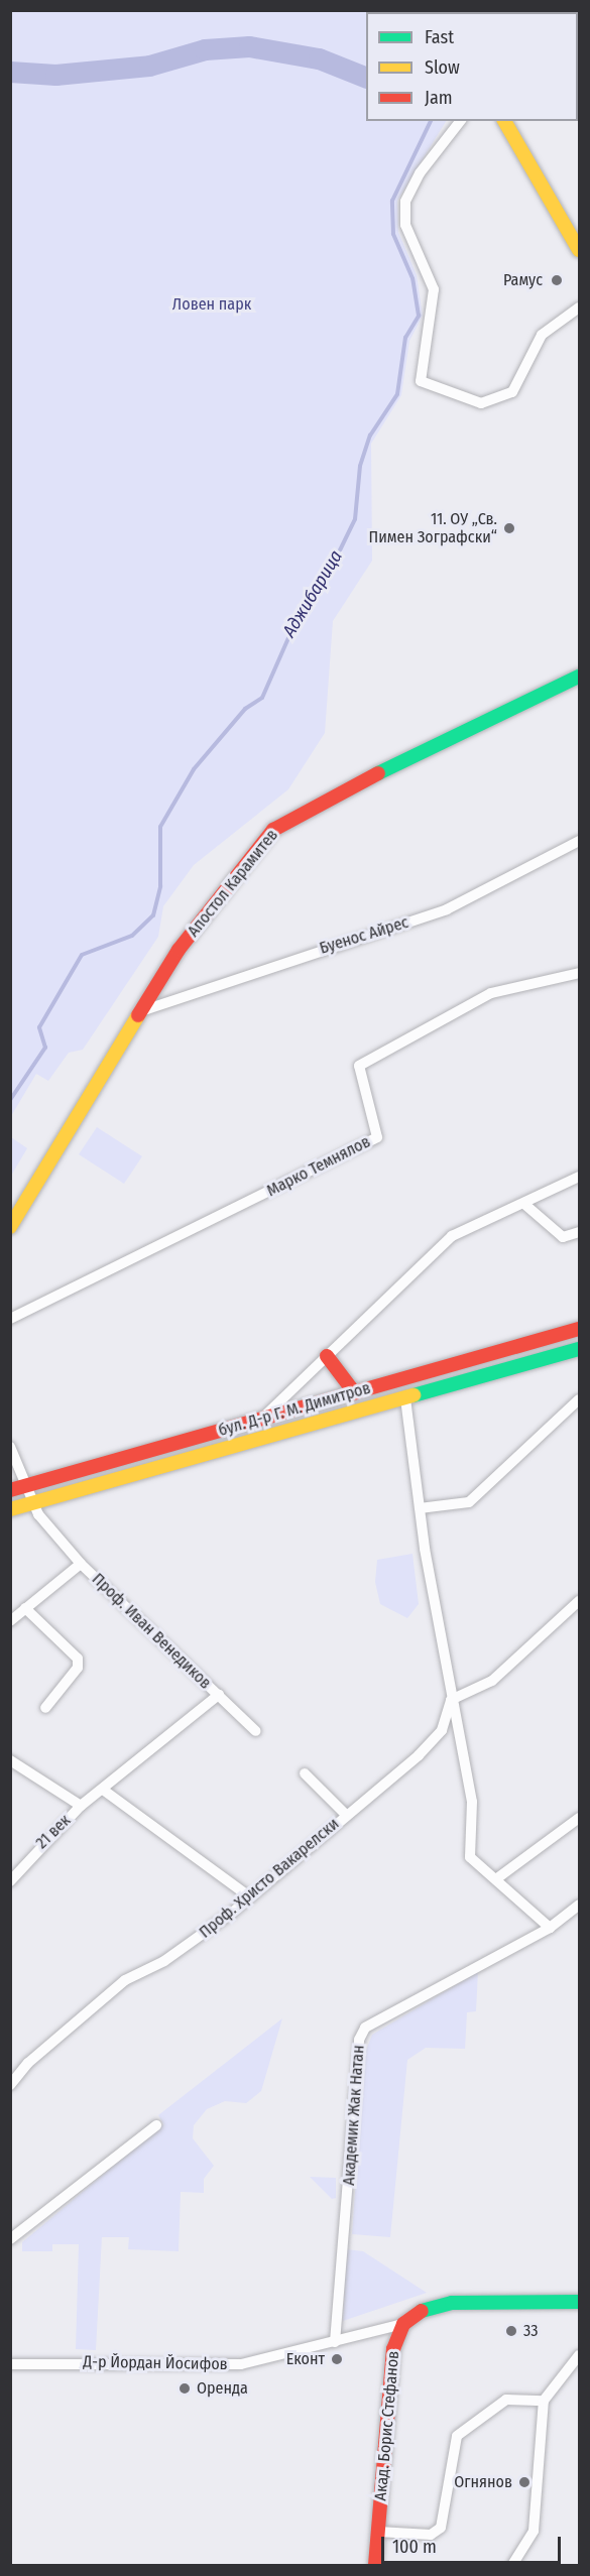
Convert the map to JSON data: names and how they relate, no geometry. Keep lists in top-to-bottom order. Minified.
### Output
{"streets":{"street":["Апостол Карамитев","Буенос Айрес","Марко Темнялов","бул. Д-р Г. М. Димитров","Проф. Иван Венедиков","21 век","Проф. Христо Вакарелски","Академик Жак Натан","Д-р Йордан Йосифов","Акад. Борис Стефанов"]},"crossings":[["Апостол Карамитев","Буенос Айрес"],["бул. Д-р Г. М. Димитров","Проф. Иван Венедиков"],["бул. Д-р Г. М. Димитров","Проф. Христо Вакарелски"],["Проф. Иван Венедиков","21 век"],["Проф. Христо Вакарелски","Академик Жак Натан"],["Академик Жак Натан","Д-р Йордан Йосифов"],["Д-р Йордан Йосифов","Акад. Борис Стефанов"]],"water":["Аджибарица"],"parks":["Ловен парк"],"places":["Рамус","11. ОУ „Св. Пимен Зографски“","33","Еконт","Оренда","Огнянов"],"legend":["Fast","Slow","Jam"],"scale_bar":"100 m"}
